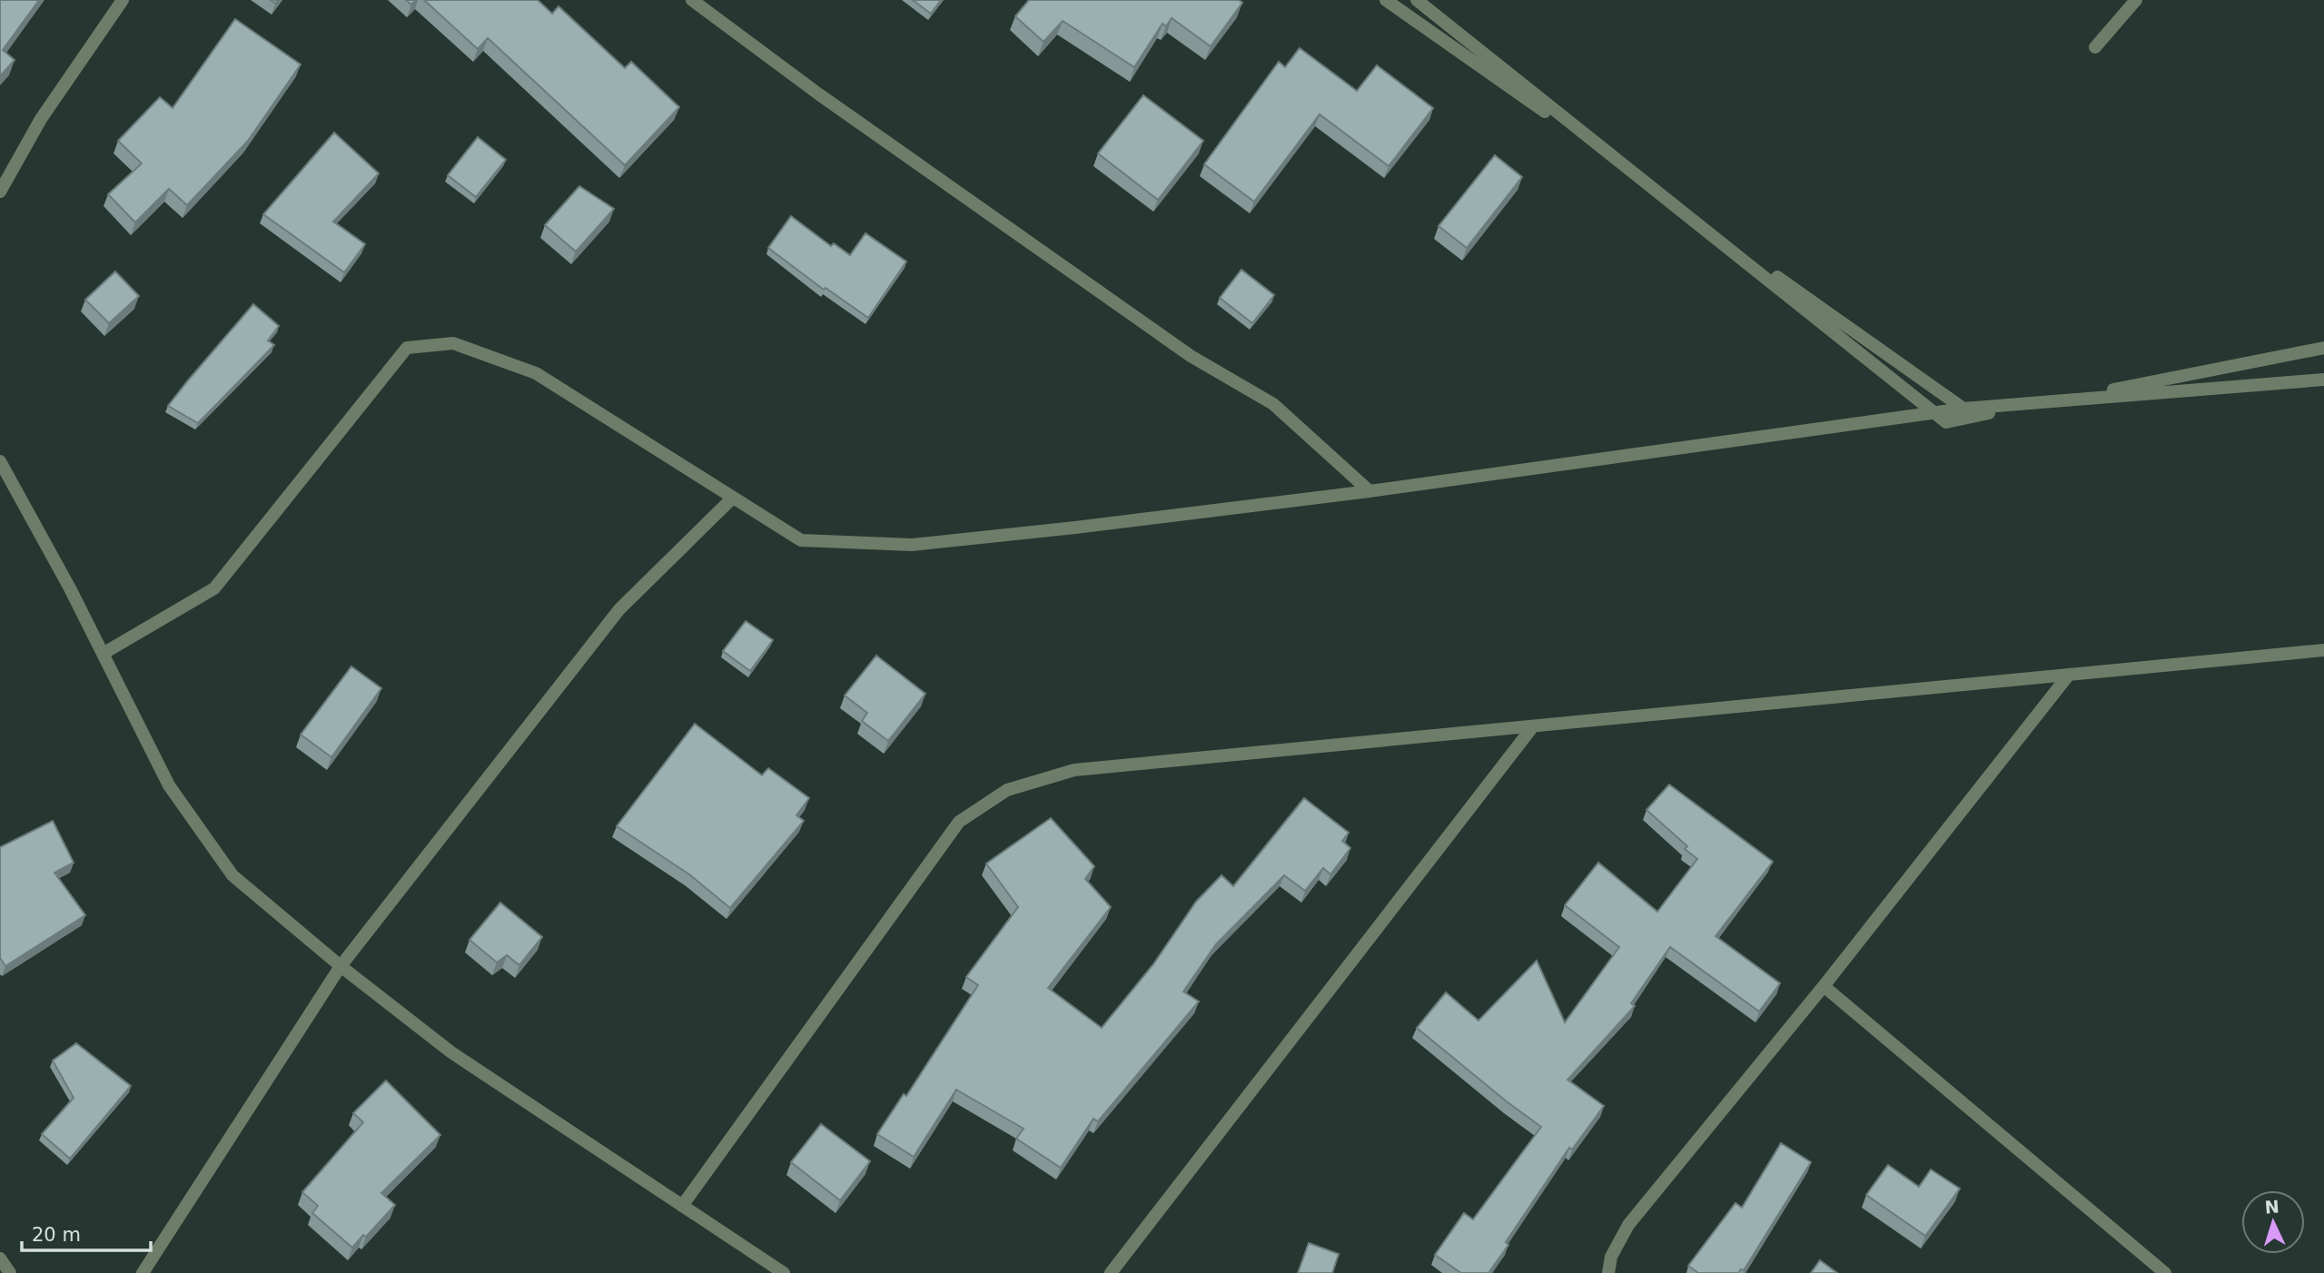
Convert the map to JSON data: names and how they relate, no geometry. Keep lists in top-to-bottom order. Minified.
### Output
{"scale_bar":"20 m","north":"top"}
